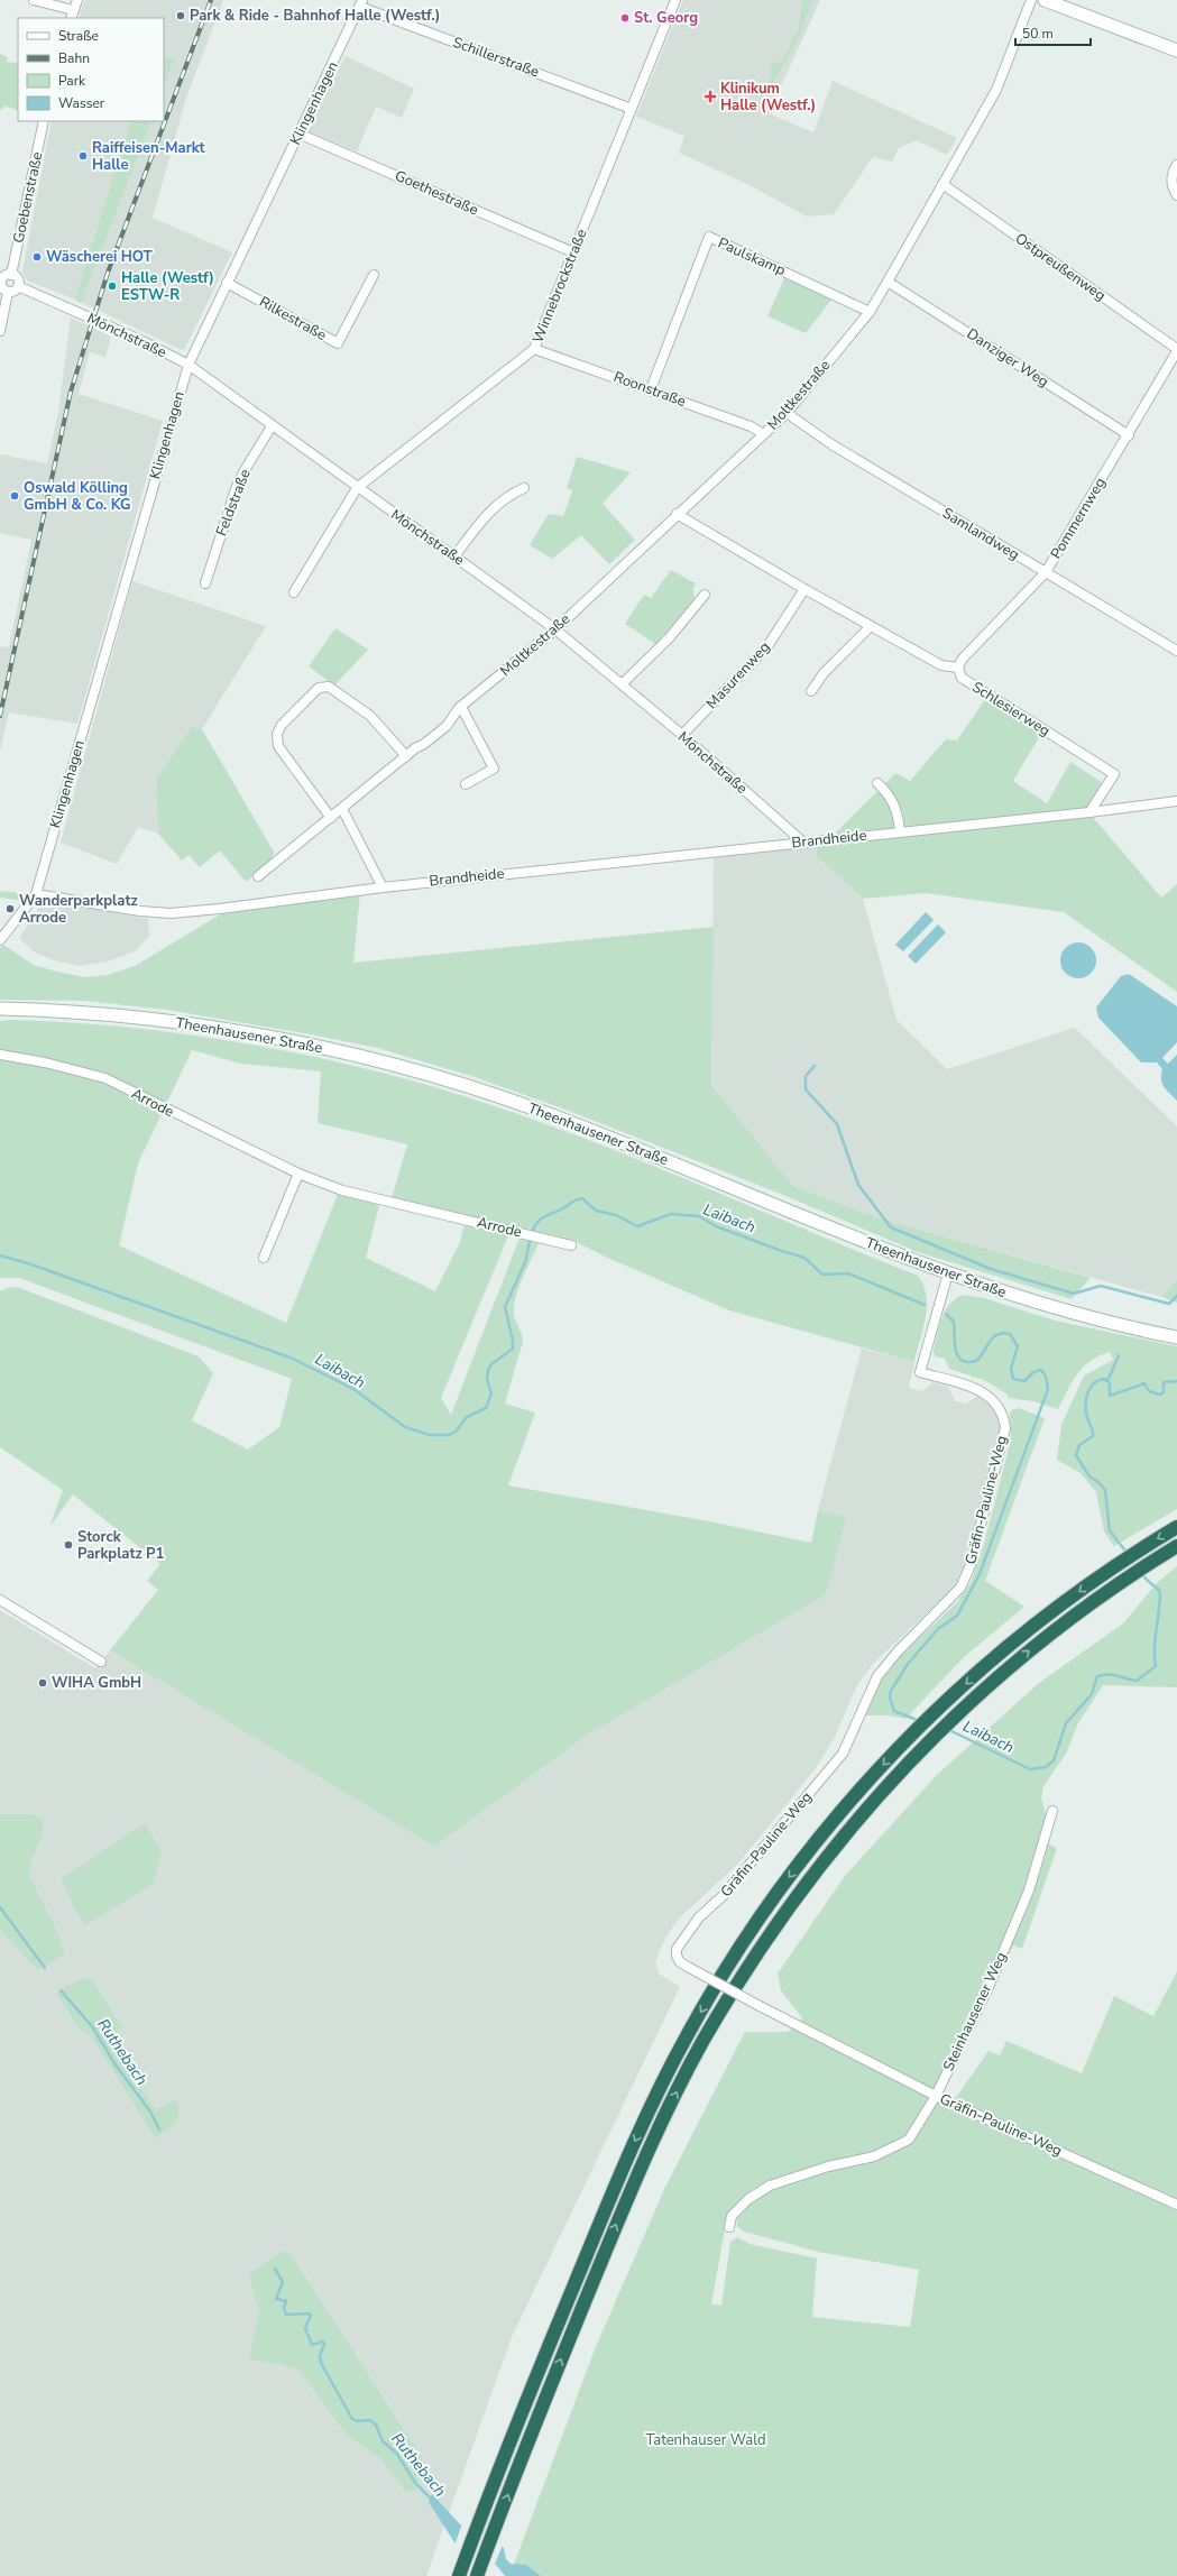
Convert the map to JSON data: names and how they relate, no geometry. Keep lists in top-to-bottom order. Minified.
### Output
{"streets":{"main road":["Theenhausener Straße"],"street":["Schillerstraße","Klingenhagen","Goethestraße","Goebenstraße","Paulskamp","Ostpreußenweg","Winnebrockstraße","Rilkestraße","Mönchstraße","Danziger Weg","Roonstraße","Moltkestraße","Feldstraße","Pommernweg","Samlandweg","Masurenweg","Schlesierweg","Brandheide","Arrode","Gräfin-Pauline-Weg","Steinhausener Weg"]},"crossings":[["Schillerstraße","Klingenhagen"],["Schillerstraße","Winnebrockstraße"],["Klingenhagen","Goethestraße"],["Klingenhagen","Rilkestraße"],["Klingenhagen","Mönchstraße"],["Klingenhagen","Brandheide"],["Goethestraße","Winnebrockstraße"],["Goebenstraße","Mönchstraße"],["Paulskamp","Roonstraße"],["Paulskamp","Moltkestraße"],["Ostpreußenweg","Moltkestraße"],["Ostpreußenweg","Pommernweg"],["Winnebrockstraße","Mönchstraße"],["Winnebrockstraße","Roonstraße"],["Mönchstraße","Moltkestraße"],["Mönchstraße","Feldstraße"],["Mönchstraße","Masurenweg"],["Mönchstraße","Brandheide"],["Danziger Weg","Moltkestraße"],["Danziger Weg","Pommernweg"],["Roonstraße","Moltkestraße"],["Moltkestraße","Samlandweg"],["Pommernweg","Samlandweg"],["Pommernweg","Schlesierweg"],["Schlesierweg","Brandheide"],["Theenhausener Straße","Gräfin-Pauline-Weg"],["Gräfin-Pauline-Weg","Steinhausener Weg"]],"water":["Laibach","Ruthebach"],"parks":["Tatenhauser Wald"],"places":{"other":["Park & Ride - Bahnhof Halle (Westf.)","St. Georg","Raiffeisen-Markt Halle","Wäscherei HOT","Halle (Westf) ESTW-R","Oswald Kölling GmbH & Co. KG","Wanderparkplatz Arrode","Storck Parkplatz P1","WIHA GmbH"],"health":["Klinikum Halle (Westf.)"]},"legend":["Straße","Bahn","Park","Wasser"],"scale_bar":"50 m"}
